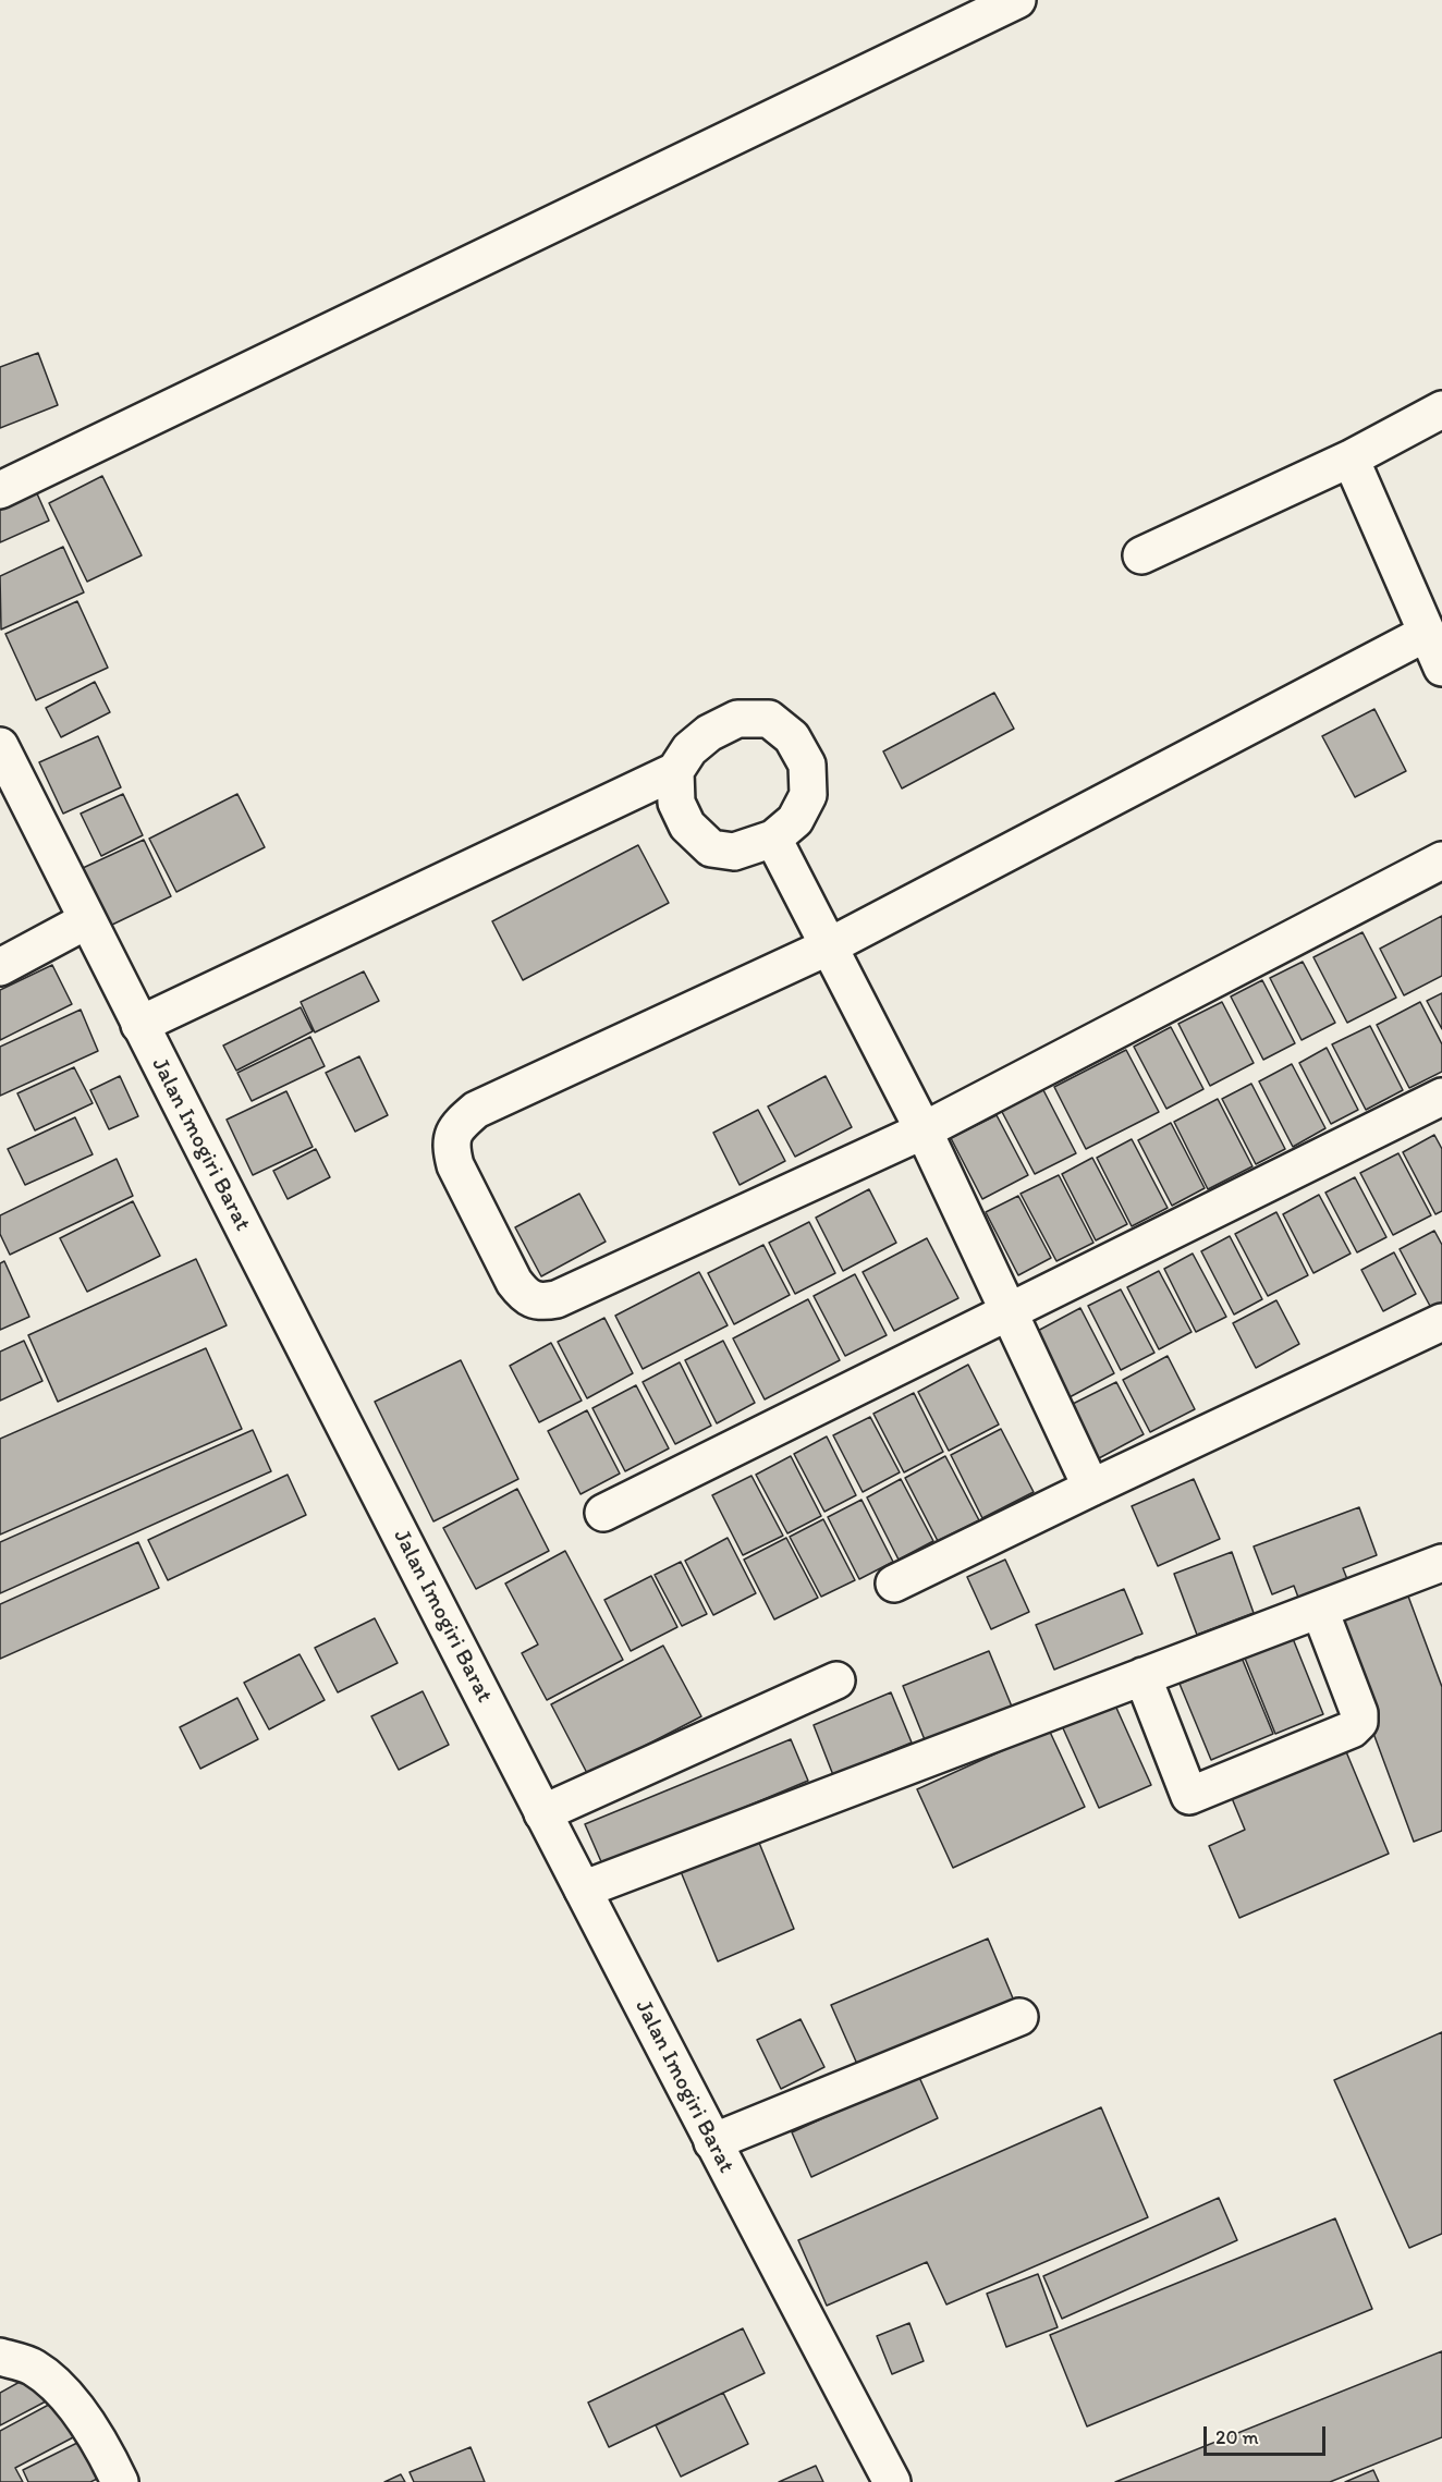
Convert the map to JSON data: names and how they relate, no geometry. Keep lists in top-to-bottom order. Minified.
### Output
{"streets":{"street":["Jalan Imogiri Barat"]},"scale_bar":"20 m"}
